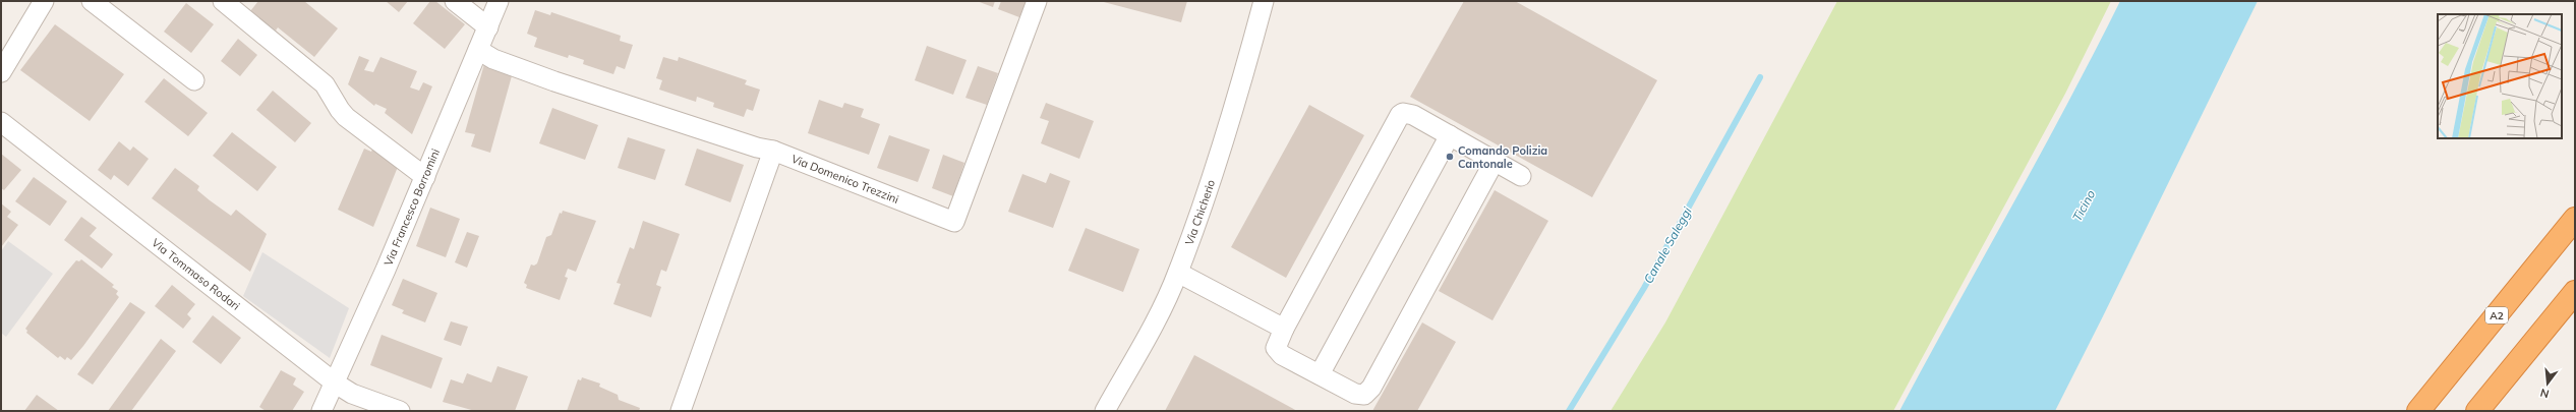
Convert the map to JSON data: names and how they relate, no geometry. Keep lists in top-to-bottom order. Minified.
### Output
{"streets":{"highway":["A2"],"street":["Via Domenico Trezzini","Via Francesco Borromini","Via Chicherio","Via Tommaso Rodari"]},"crossings":[["Via Domenico Trezzini","Via Francesco Borromini"],["Via Francesco Borromini","Via Tommaso Rodari"]],"water":["Ticino","Canale Saleggi"],"places":["Comando Polizia Cantonale"],"north":"bottom"}
